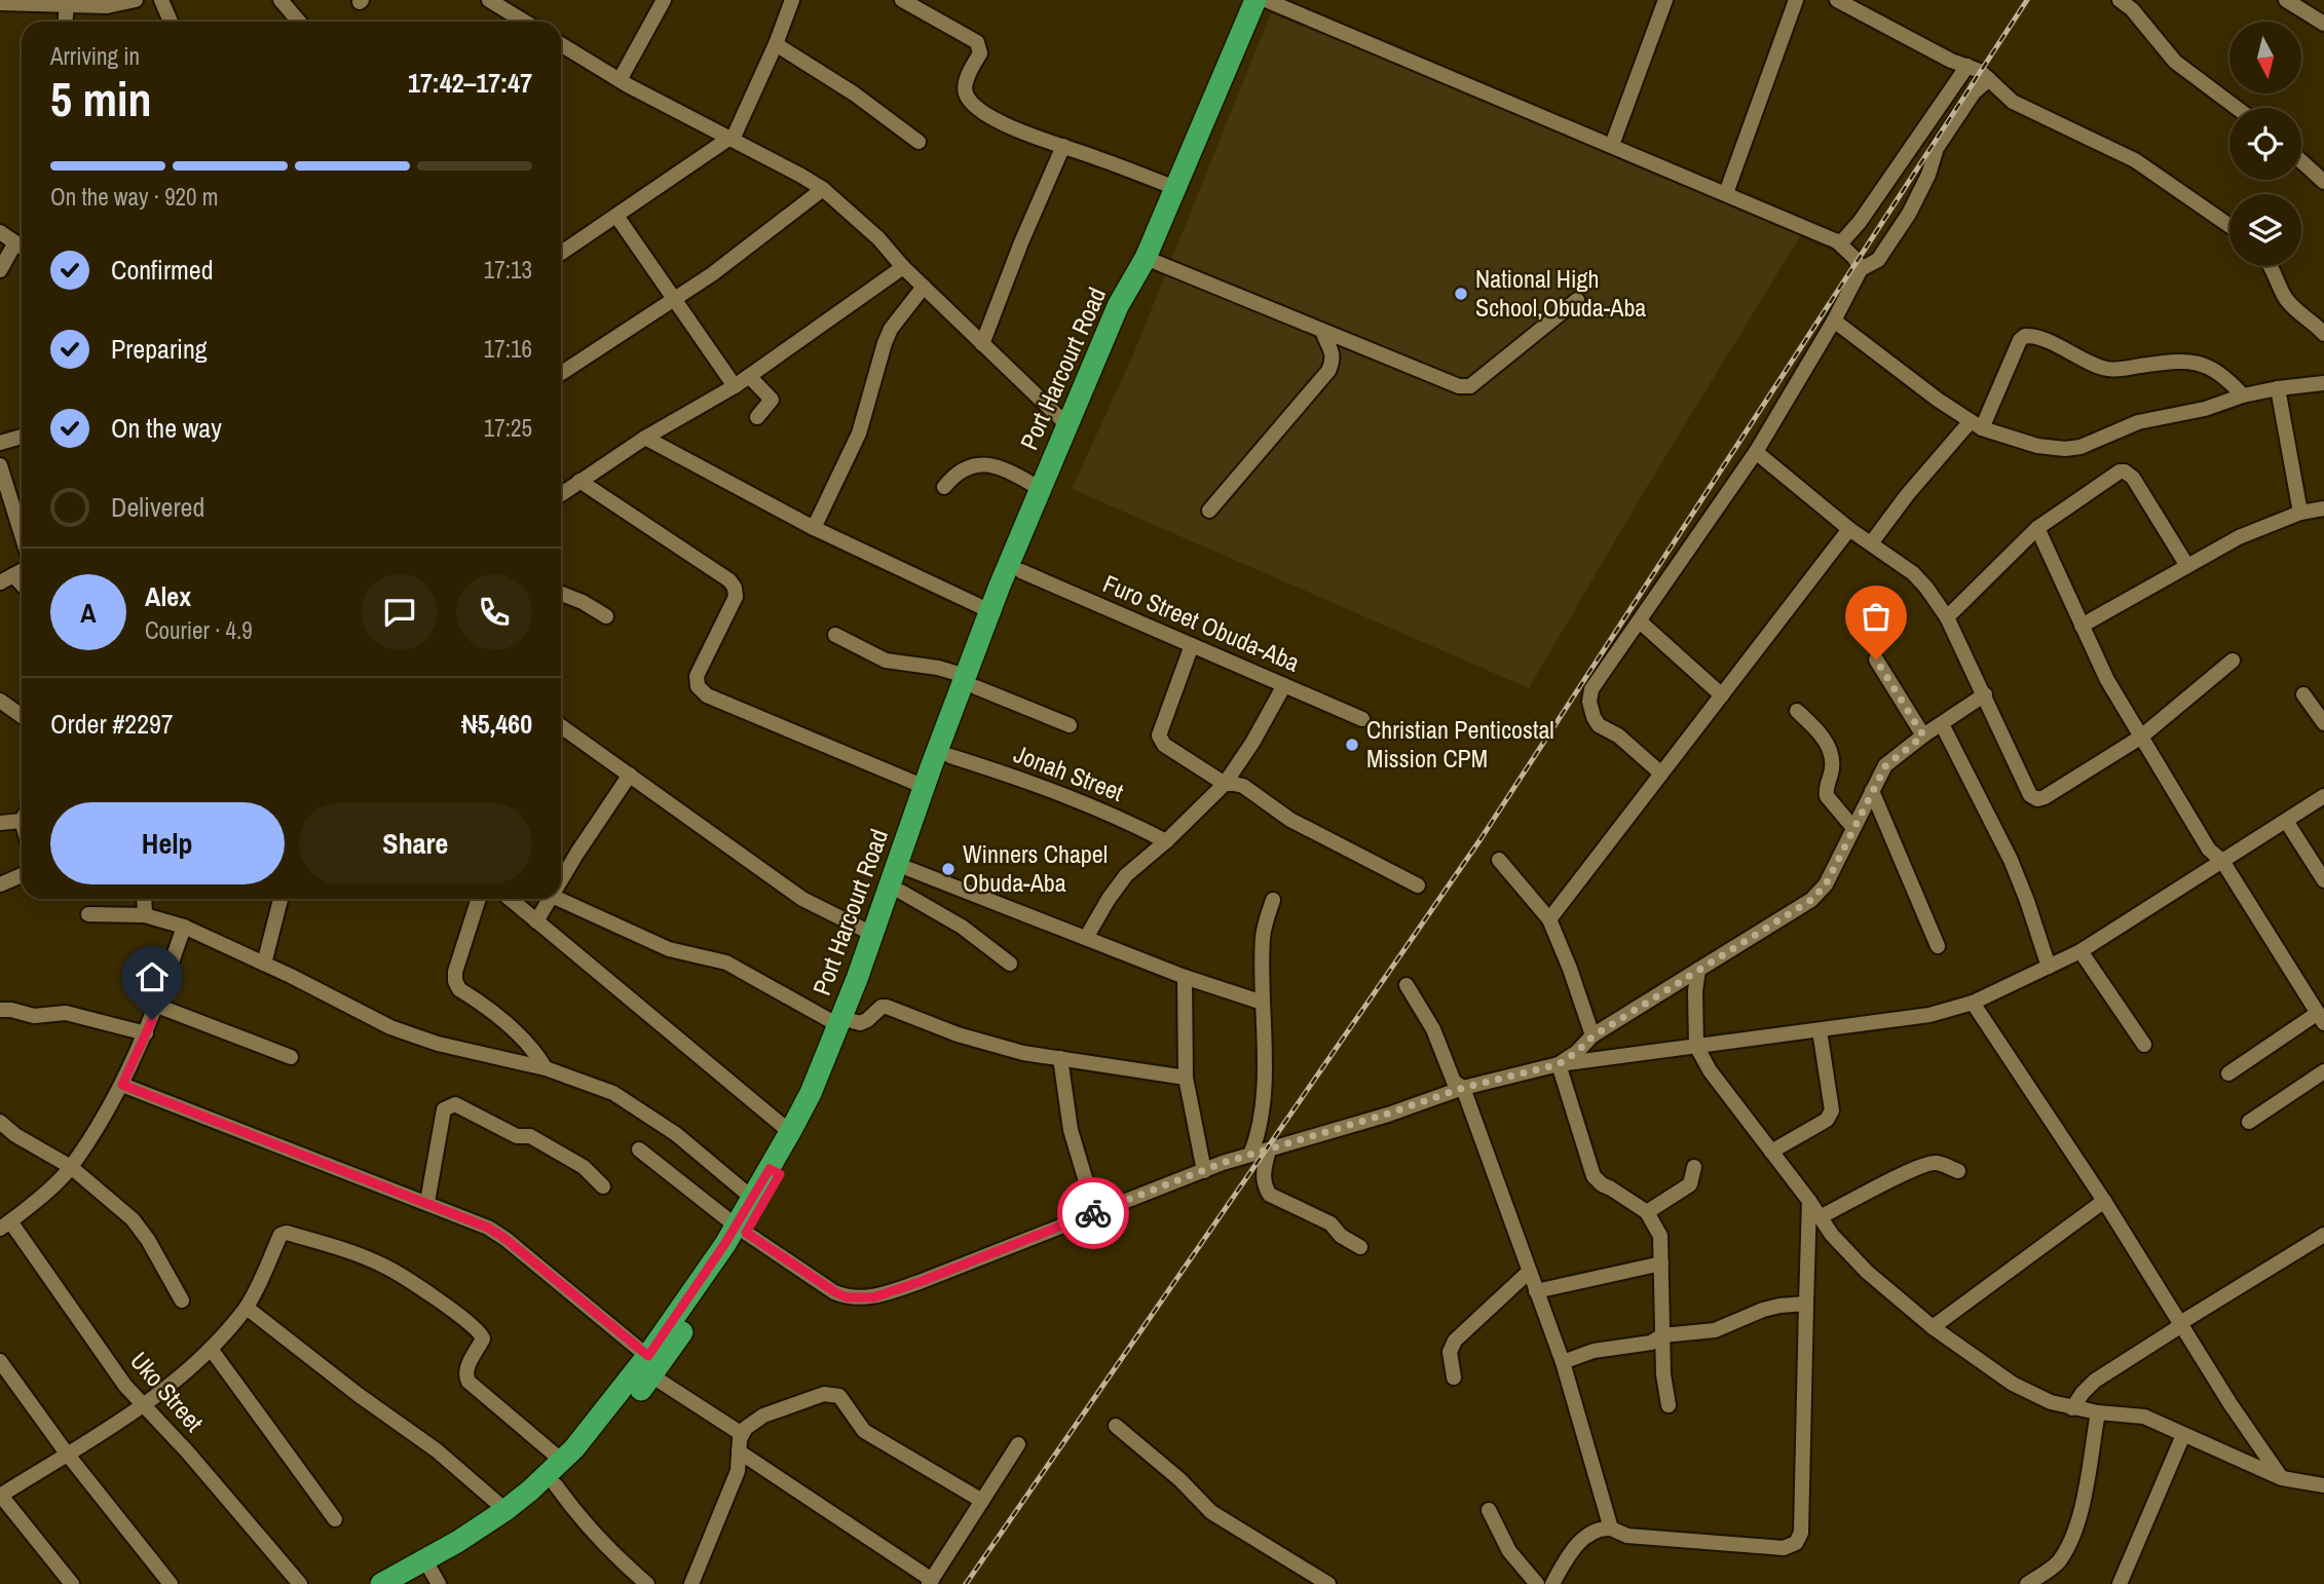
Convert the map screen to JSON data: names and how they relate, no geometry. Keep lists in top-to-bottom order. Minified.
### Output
{"streets":{"highway":["Port Harcourt Road"],"street":["Furo Street Obuda-Aba","Jonah Street","Uko Street"]},"crossings":[["Port Harcourt Road","Furo Street Obuda-Aba"],["Port Harcourt Road","Jonah Street"]],"places":["National High School,Obuda-Aba","Christian Penticostal Mission CPM","Winners Chapel Obuda-Aba"],"north":"bottom","page":{"heading":["5 min","Arriving in","17:42–17:47"],"panel":["Alex","Courier · 4.9","Order #2297","₦5,460"],"bar":"On the way · 920 m","list":[["Confirmed","17:13"],["Preparing","17:16"],["On the way","17:25"],"Delivered"],"round":"A","buttons":["Help","Share"]}}
